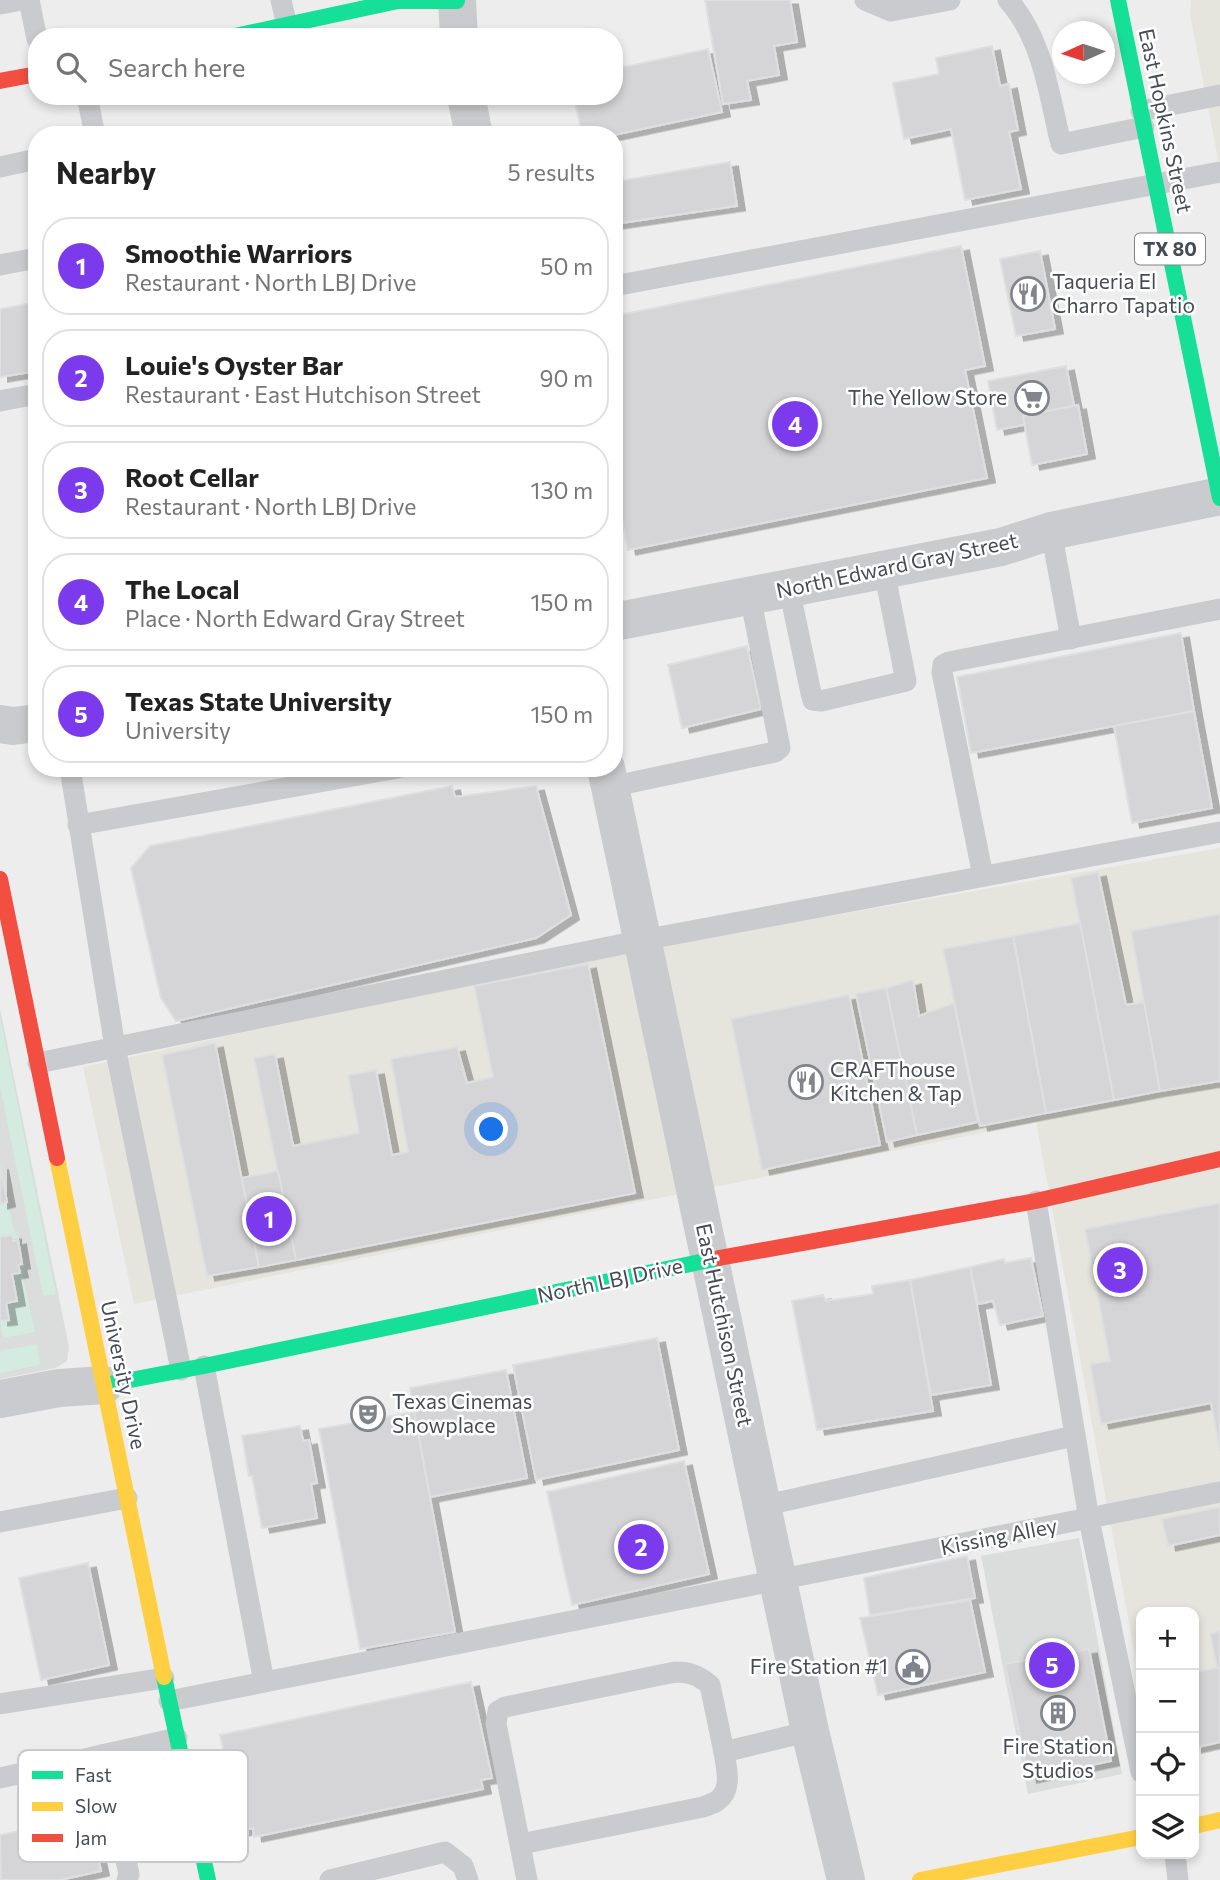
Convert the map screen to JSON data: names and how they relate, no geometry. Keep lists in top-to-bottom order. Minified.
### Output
{"streets":{"main road":["East Hopkins Street","TX 80","North LBJ Drive","University Drive"],"street":["North Edward Gray Street","East Hutchison Street"],"lane":["Kissing Alley"]},"crossings":[["East Hopkins Street","North Edward Gray Street"],["North LBJ Drive","East Hutchison Street"],["North LBJ Drive","University Drive"],["East Hutchison Street","Kissing Alley"],["University Drive","Kissing Alley"]],"places":{"restaurant":["Taqueria El Charro Tapatio","CRAFThouse Kitchen & Tap"],"supermarket":["The Yellow Store"],"theatre":["Texas Cinemas Showplace"],"public building":["Fire Station #1"],"building":["Fire Station Studios"]},"legend":["Fast","Slow","Jam"],"north":"left","page":{"search":"Search here","heading":["Nearby","5 results"],"list":[{"mark":"1","name":"Smoothie Warriors","note":"Restaurant · North LBJ Drive","value":"50 m"},{"mark":"2","name":"Louie's Oyster Bar","note":"Restaurant · East Hutchison Street","value":"90 m"},{"mark":"3","name":"Root Cellar","note":"Restaurant · North LBJ Drive","value":"130 m"},{"mark":"4","name":"The Local","note":"Place · North Edward Gray Street","value":"150 m"},{"mark":"5","name":"Texas State University","note":"University","value":"150 m"}],"pins":["4","1","3","2","5"],"map_buttons":["+","−"]}}
